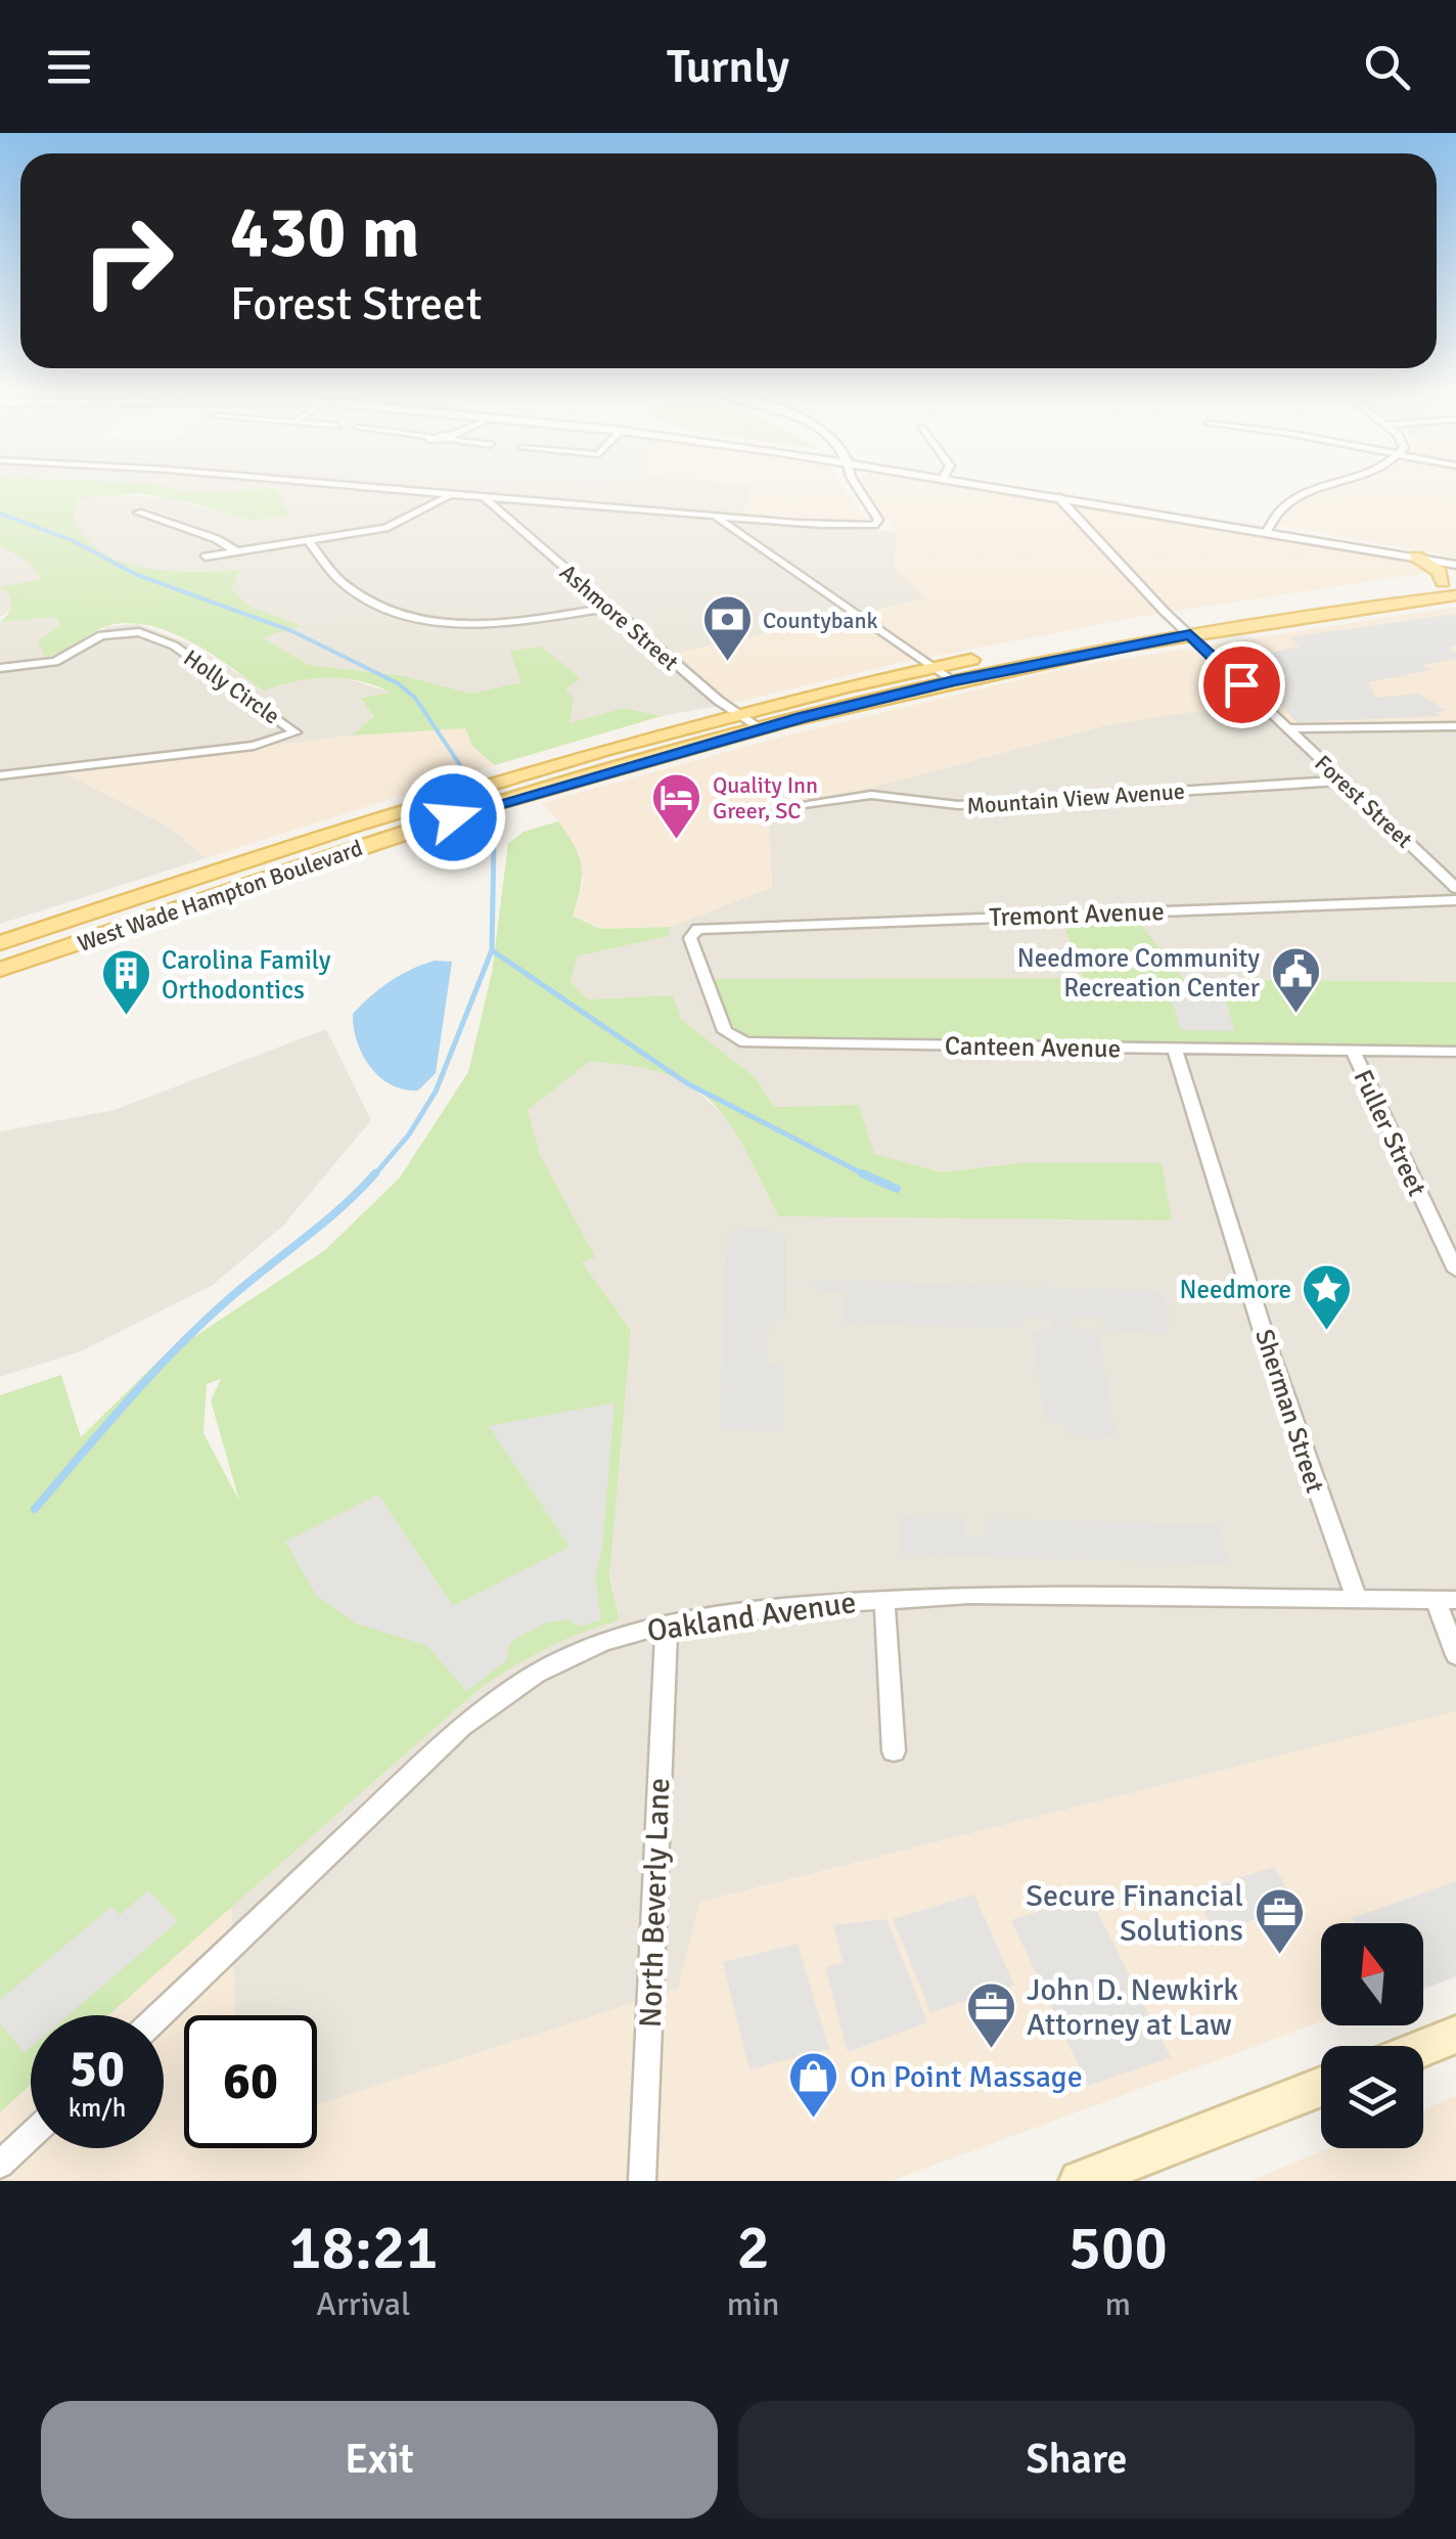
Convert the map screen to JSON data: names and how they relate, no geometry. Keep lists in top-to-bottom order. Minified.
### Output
{"streets":{"main road":["West Wade Hampton Boulevard"],"street":["Ashmore Street","Holly Circle","Mountain View Avenue","Forest Street","Tremont Avenue","Canteen Avenue","Fuller Street","Sherman Street","Oakland Avenue","North Beverly Lane"]},"crossings":[["Ashmore Street","West Wade Hampton Boulevard"],["Mountain View Avenue","Forest Street"],["Forest Street","West Wade Hampton Boulevard"],["Tremont Avenue","Canteen Avenue"],["Canteen Avenue","Fuller Street"],["Canteen Avenue","Sherman Street"],["Sherman Street","Oakland Avenue"],["Oakland Avenue","North Beverly Lane"]],"places":{"bank":["Countybank"],"hotel":["Quality Inn Greer, SC"],"public building":["Needmore Community Recreation Center"],"building":["Carolina Family Orthodontics"],"place":["Needmore"],"office":["Secure Financial Solutions","John D. Newkirk Attorney at Law"],"shop":["On Point Massage"]},"north":"top","page":{"header":"Turnly","turn":["430 m","Forest Street"],"speed":"50 km/h","limit":"60","eta":["18:21","Arrival","2","min","500","m"],"buttons":["Exit","Share"]}}
